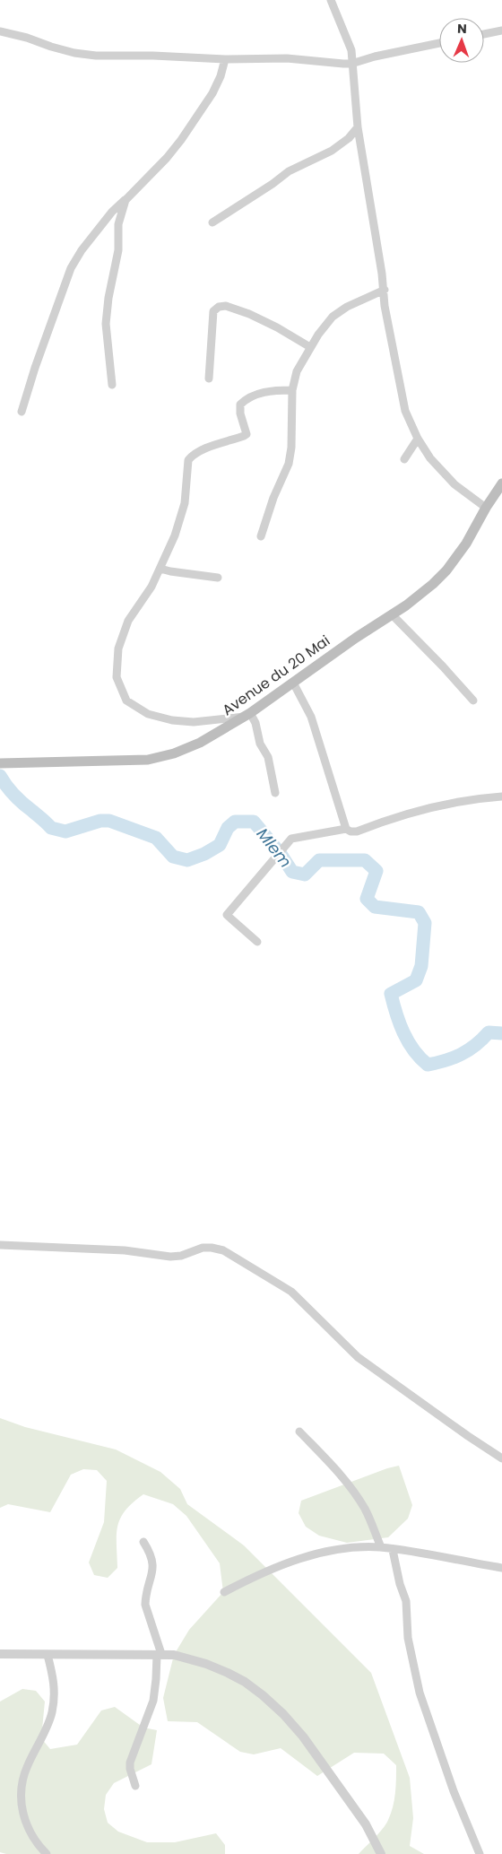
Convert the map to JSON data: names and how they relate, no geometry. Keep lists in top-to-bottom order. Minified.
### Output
{"streets":{"main road":["Avenue du 20 Mai"]},"water":["Mlem"],"north":"top"}
